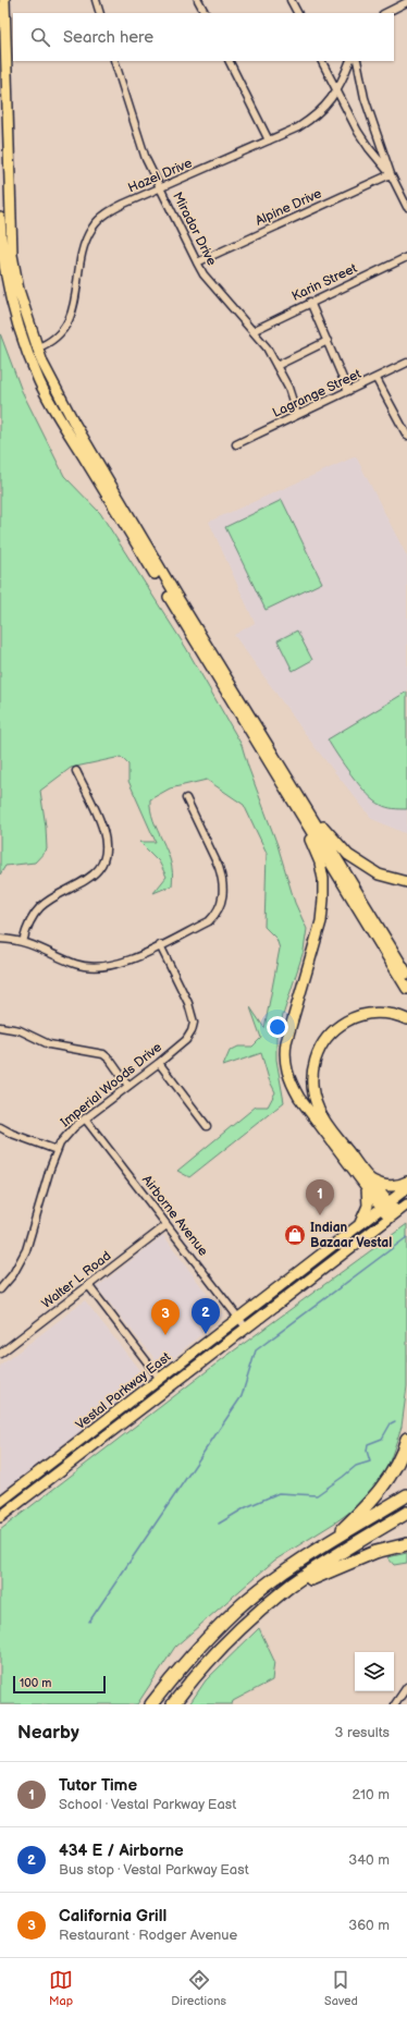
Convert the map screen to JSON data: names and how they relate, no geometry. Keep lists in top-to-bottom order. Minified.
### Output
{"streets":{"main road":["Vestal Parkway East"],"street":["Hazel Drive","Alpine Drive","Mirador Drive","Karin Street","Lagrange Street","Imperial Woods Drive","Airborne Avenue","Walter L Road"]},"crossings":[["Hazel Drive","Mirador Drive"],["Alpine Drive","Mirador Drive"],["Mirador Drive","Karin Street"],["Mirador Drive","Lagrange Street"],["Imperial Woods Drive","Airborne Avenue"],["Airborne Avenue","Walter L Road"],["Airborne Avenue","Vestal Parkway East"]],"places":{"shop":["Indian Bazaar Vestal"]},"scale_bar":"100 m","page":{"search":"Search here","pins":["1","2","3"],"scale":"100 m","heading":["Nearby","3 results"],"list":[{"mark":"1","name":"Tutor Time","note":"School · Vestal Parkway East","value":"210 m"},{"mark":"2","name":"434 E / Airborne","note":"Bus stop · Vestal Parkway East","value":"340 m"},{"mark":"3","name":"California Grill","note":"Restaurant · Rodger Avenue","value":"360 m"}],"nav":["Map","Directions","Saved"]}}
